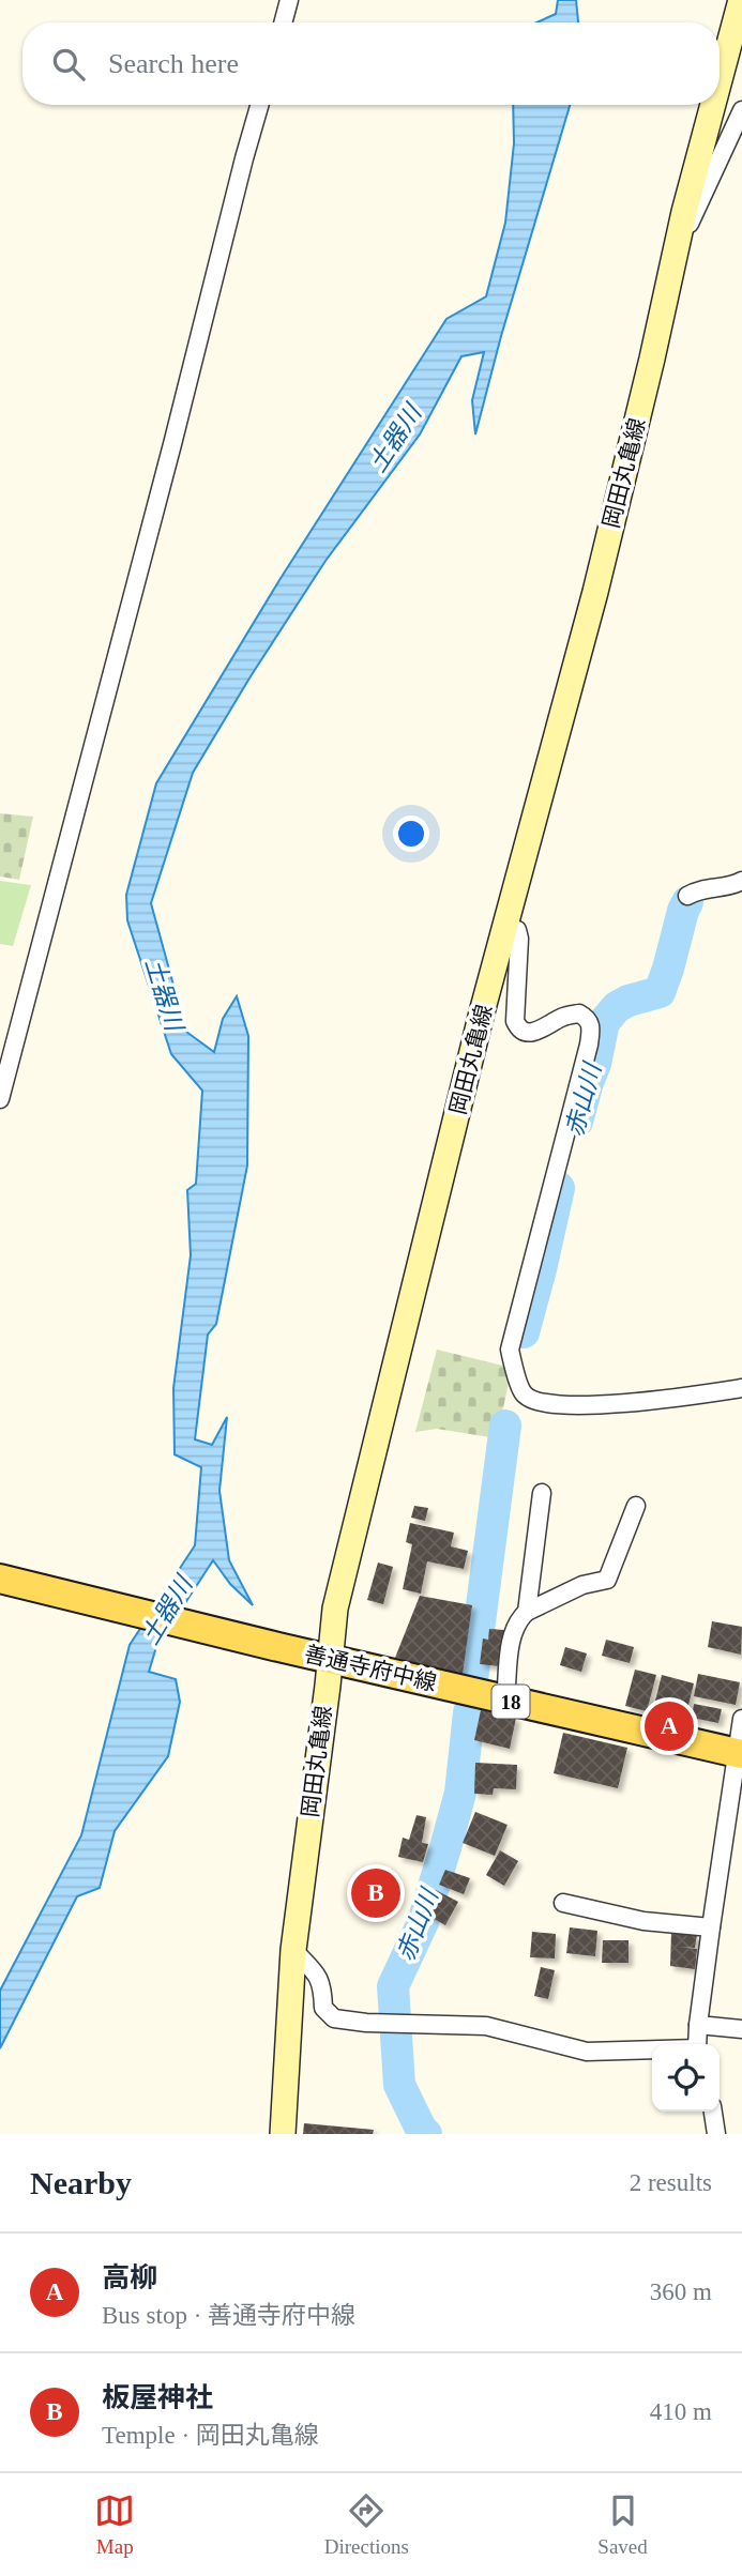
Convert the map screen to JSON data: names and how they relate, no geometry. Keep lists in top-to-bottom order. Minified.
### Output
{"streets":{"main road":["岡田丸亀線","善通寺府中線","18"]},"crossings":[["岡田丸亀線","善通寺府中線"]],"water":["土器川","赤山川"],"page":{"search":"Search here","pins":["A","B"],"heading":["Nearby","2 results"],"list":[{"mark":"A","name":"高柳","note":"Bus stop · 善通寺府中線","value":"360 m"},{"mark":"B","name":"板屋神社","note":"Temple · 岡田丸亀線","value":"410 m"}],"nav":["Map","Directions","Saved"]}}
